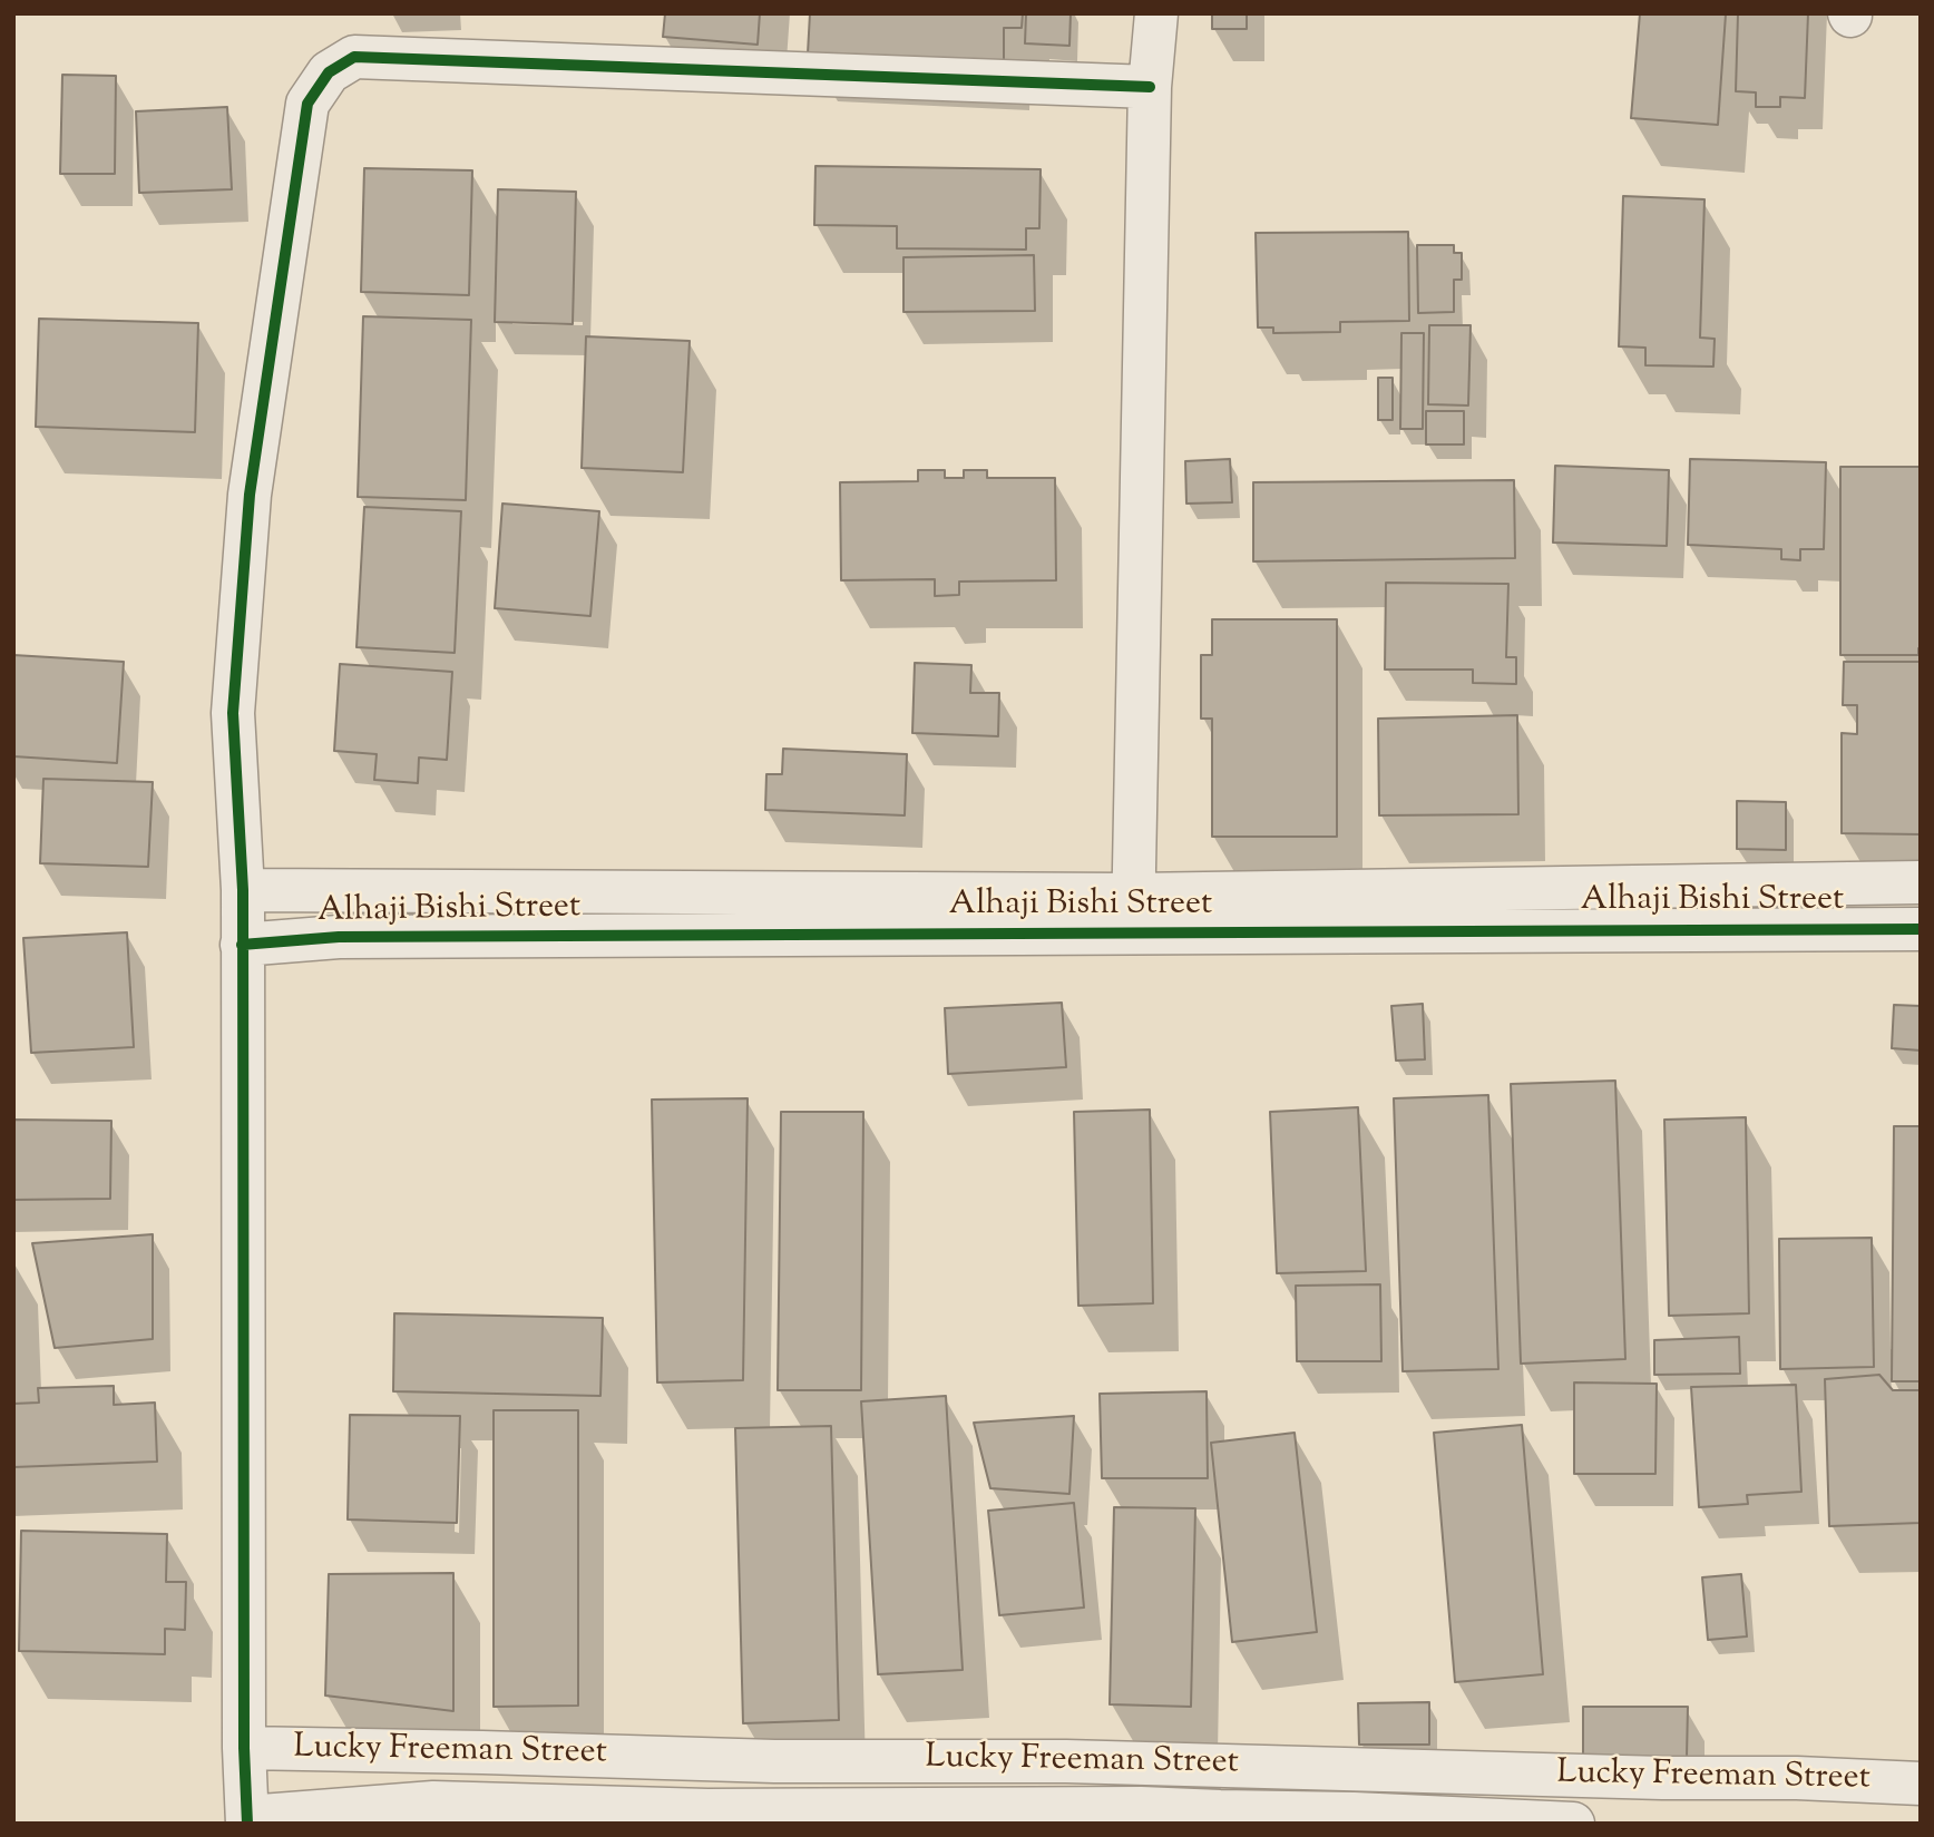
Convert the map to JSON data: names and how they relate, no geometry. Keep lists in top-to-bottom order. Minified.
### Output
{"streets":{"street":["Alhaji Bishi Street","Lucky Freeman Street"]}}
